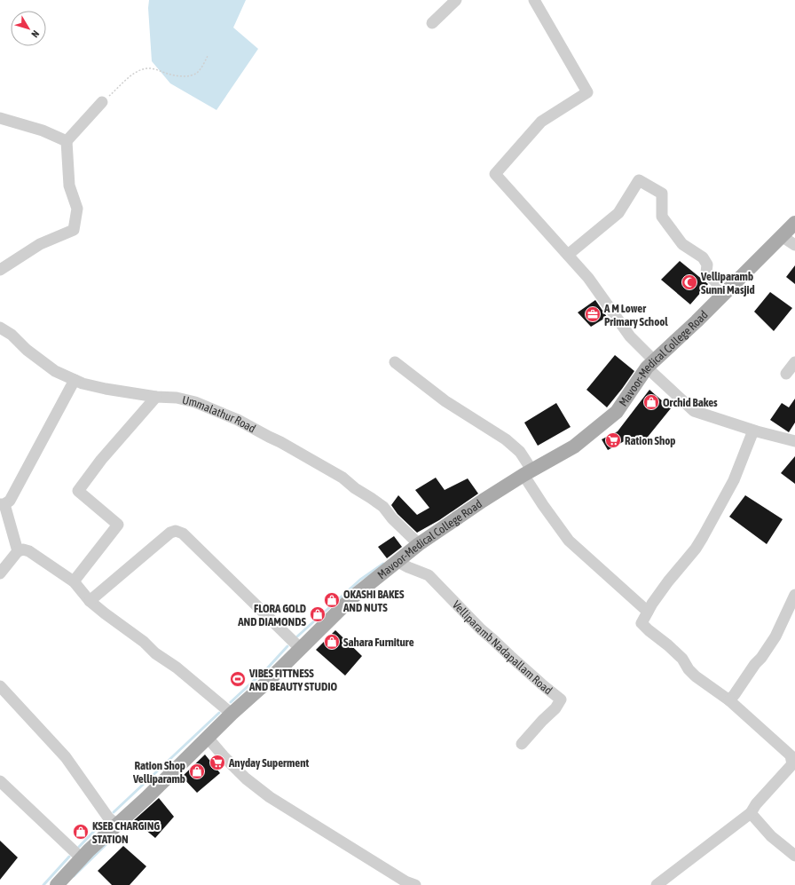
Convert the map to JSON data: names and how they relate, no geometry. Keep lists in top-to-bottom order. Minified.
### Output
{"streets":{"main road":["Mavoor-Medical College Road"],"street":["Ummalathur Road","Velliparamb Nadapallam Road"]},"crossings":[["Mavoor-Medical College Road","Ummalathur Road"],["Mavoor-Medical College Road","Velliparamb Nadapallam Road"]],"places":{"mosque":["Velliparamb Sunni Masjid"],"office":["A M Lower Primary School"],"shop":["Orchid Bakes","OKASHI BAKES AND NUTS","FLORA GOLD AND DIAMONDS","Sahara Furniture","Ration Shop Velliparamb","KSEB CHARGING STATION"],"supermarket":["Ration Shop","Anyday Superment"],"sports":["VIBES FITTNESS AND BEAUTY STUDIO"]},"north":"bottom right"}
